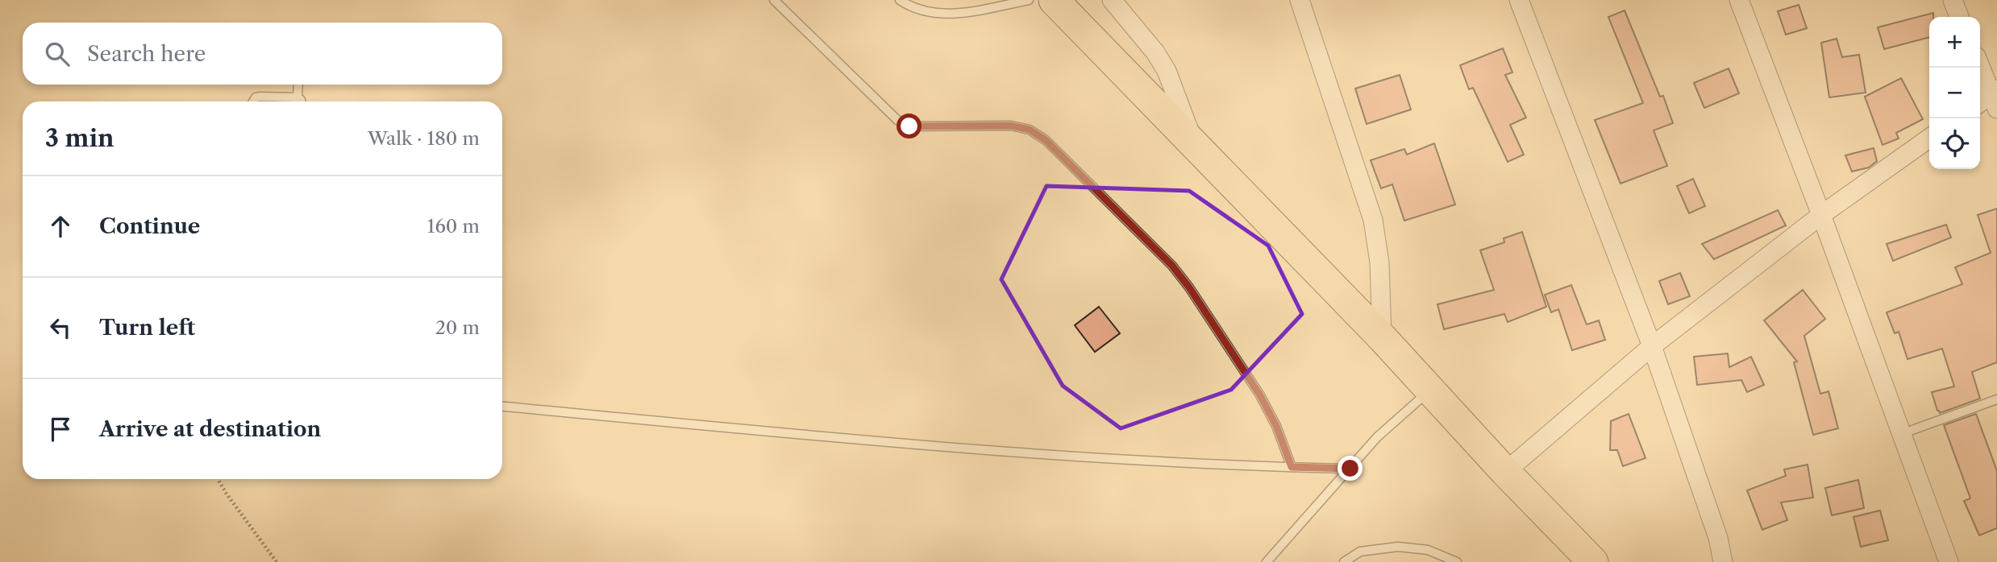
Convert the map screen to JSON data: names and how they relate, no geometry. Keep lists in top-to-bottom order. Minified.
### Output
{"page":{"map_buttons":["+","−"],"search":"Search here","heading":["3 min","Walk · 180 m"],"list":[["Continue","160 m"],["Turn left","20 m"],"Arrive at destination"]}}
